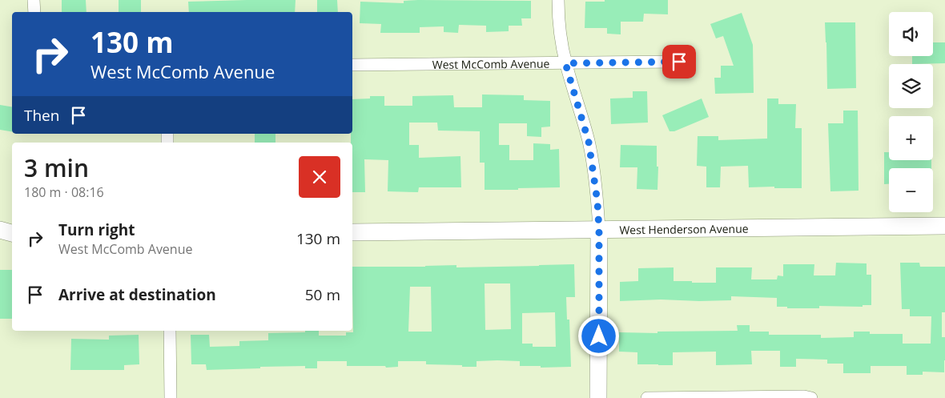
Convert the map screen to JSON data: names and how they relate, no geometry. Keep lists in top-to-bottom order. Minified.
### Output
{"streets":{"main road":["West Henderson Avenue"],"street":["West McComb Avenue"]},"page":{"map_buttons":["+","−"],"turn":["130 m","West McComb Avenue"],"then":"Then","heading":["3 min","180 m · 08:16"],"list":[{"name":"Turn right","note":"West McComb Avenue","value":"130 m"},{"name":"Arrive at destination","value":"50 m"}]}}
